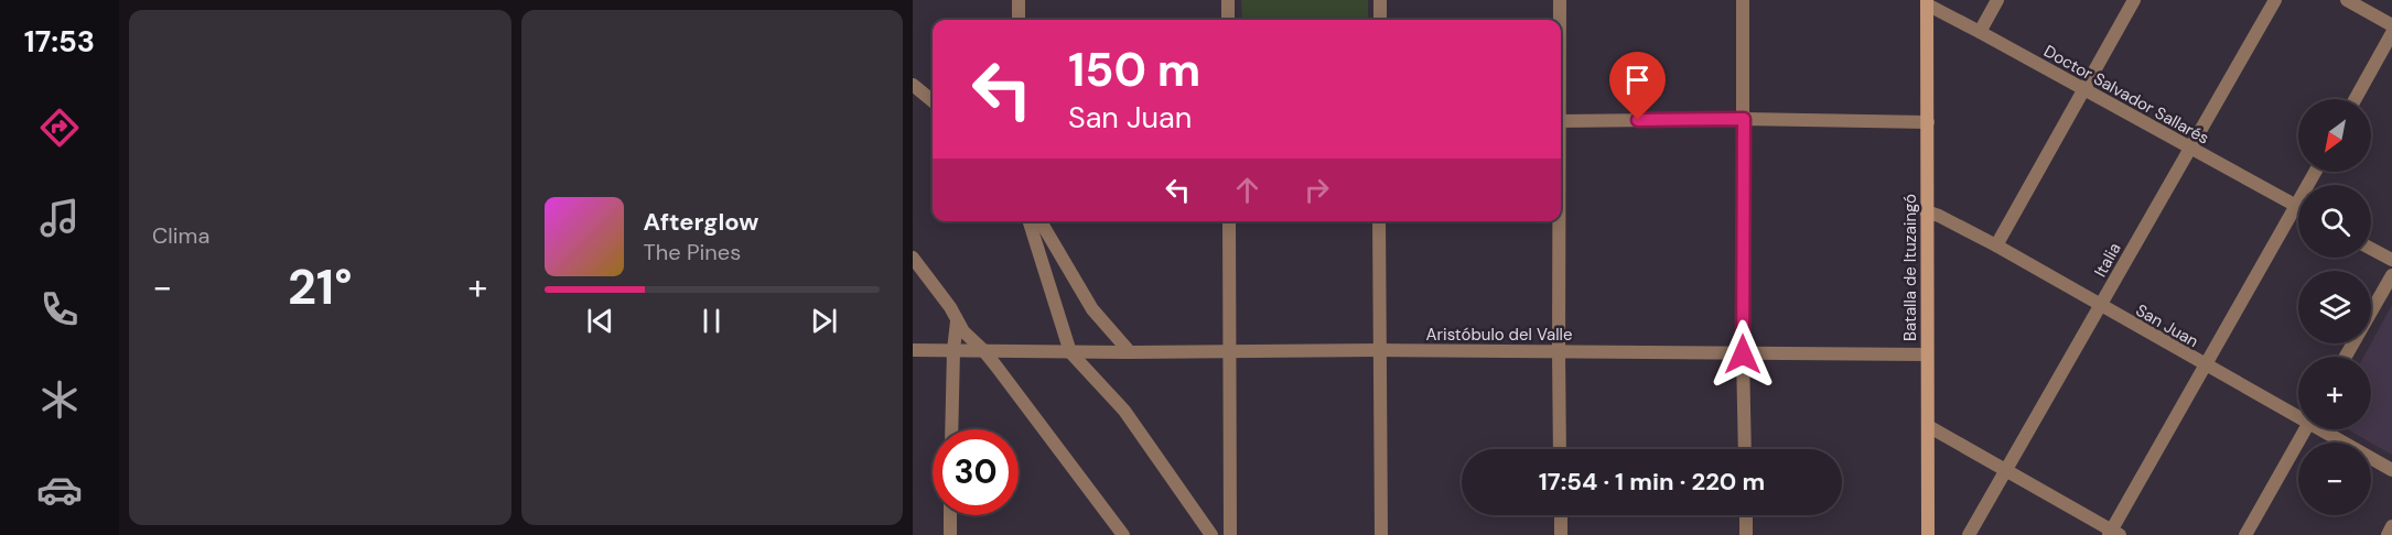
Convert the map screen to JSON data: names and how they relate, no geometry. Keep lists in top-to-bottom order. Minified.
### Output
{"streets":{"main road":["Batalla de Ituzaingó"],"street":["Doctor Salvador Sallarés","Italia","San Juan","Aristóbulo del Valle"]},"crossings":[["Doctor Salvador Sallarés","Italia"],["Doctor Salvador Sallarés","Batalla de Ituzaingó"],["Italia","San Juan"],["Batalla de Ituzaingó","San Juan"],["Batalla de Ituzaingó","Aristóbulo del Valle"]],"north":"bottom left","page":{"tabs":"17:53","tile":"Clima","turn":["150 m","San Juan"],"map_buttons":["+","−"],"song":["Afterglow","The Pines"],"heat":["−","21°","+"],"limit":"30","trip":"17:54 · 1 min · 220 m"}}
